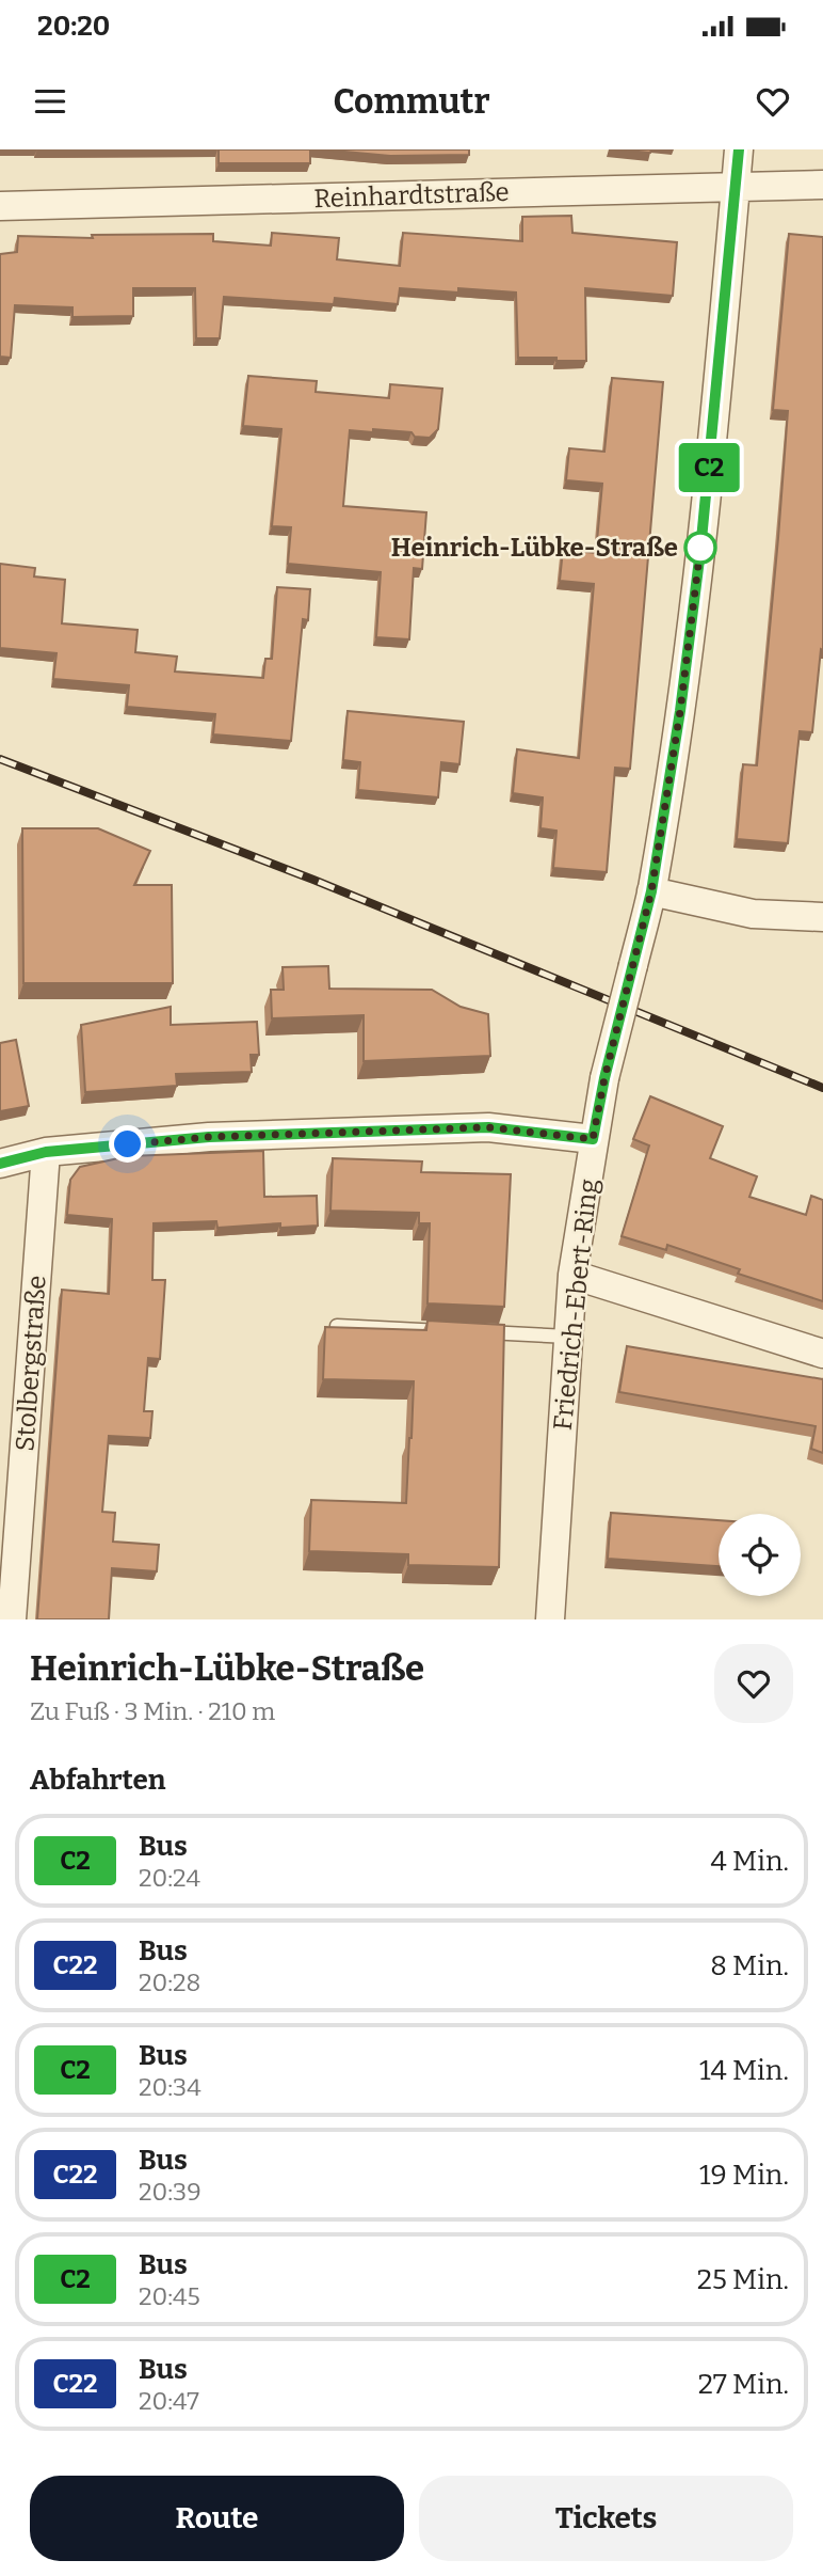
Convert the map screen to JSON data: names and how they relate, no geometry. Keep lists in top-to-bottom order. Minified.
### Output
{"streets":{"street":["Reinhardtstraße","Friedrich-Ebert-Ring","Stolbergstraße"]},"crossings":[["Reinhardtstraße","Friedrich-Ebert-Ring"]],"places":["Heinrich-Lübke-Straße"],"lines":["bus line C2"],"page":{"status":"20:20","header":"Commutr","on_map":"C2","heading":[["Heinrich-Lübke-Straße","Zu Fuß · 3 Min. · 210 m"],"Abfahrten"],"list":[{"mark":"C2","name":"Bus","note":"20:24","value":"4 Min."},{"mark":"C22","name":"Bus","note":"20:28","value":"8 Min."},{"mark":"C2","name":"Bus","note":"20:34","value":"14 Min."},{"mark":"C22","name":"Bus","note":"20:39","value":"19 Min."},{"mark":"C2","name":"Bus","note":"20:45","value":"25 Min."},{"mark":"C22","name":"Bus","note":"20:47","value":"27 Min."}],"buttons":["Route","Tickets"]}}
